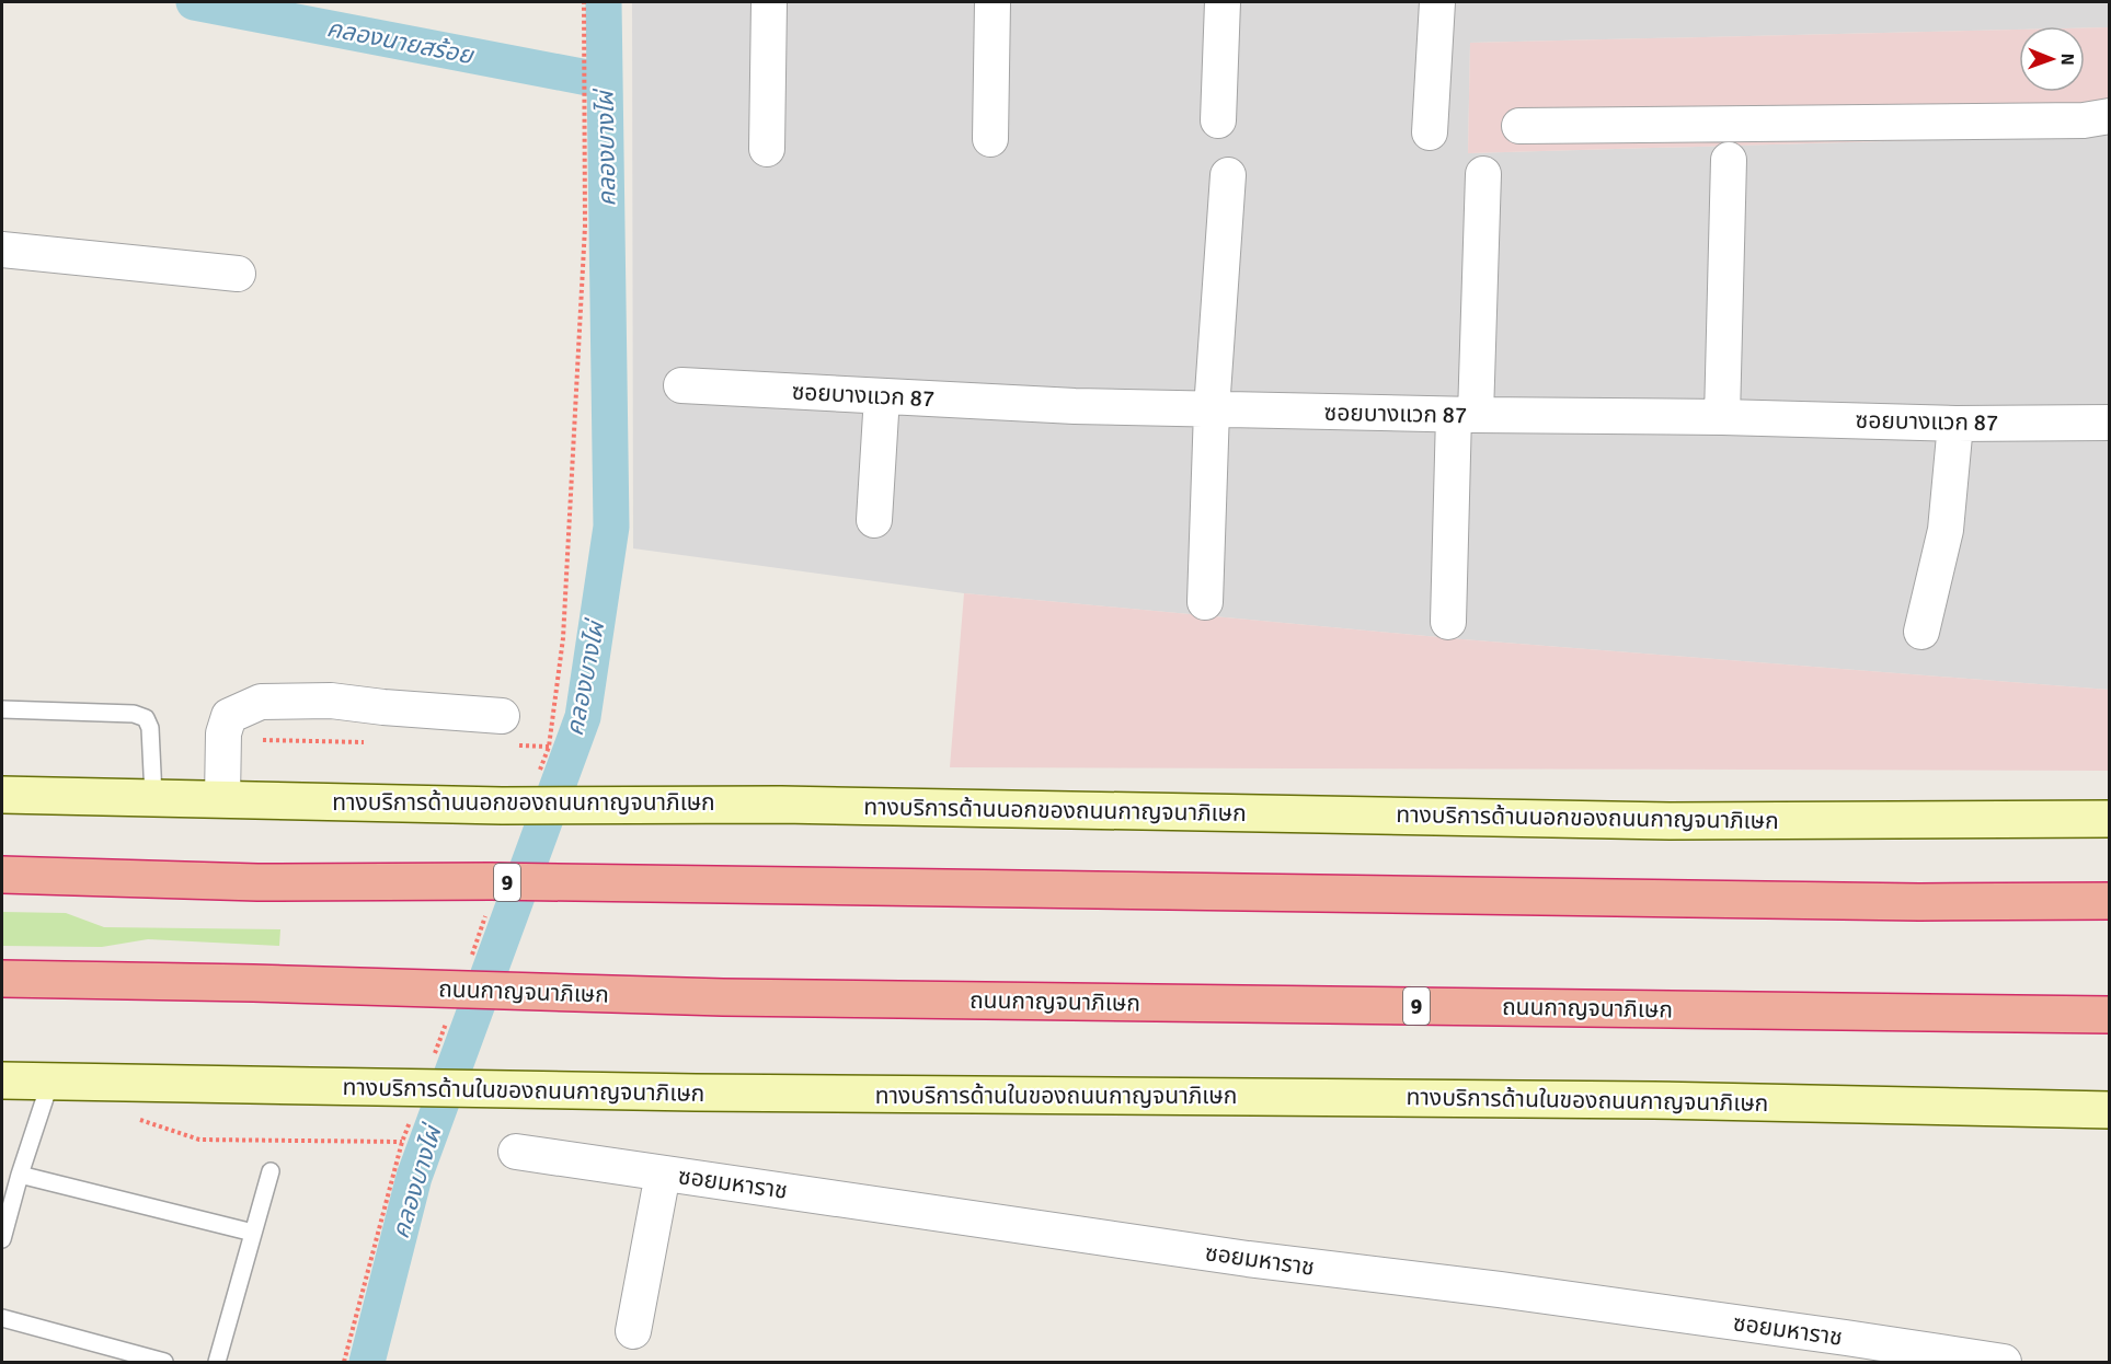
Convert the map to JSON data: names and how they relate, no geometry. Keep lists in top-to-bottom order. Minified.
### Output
{"streets":{"highway":["9","ถนนกาญจนาภิเษก"],"main road":["ทางบริการด้านนอกของถนนกาญจนาภิเษก","ทางบริการด้านในของถนนกาญจนาภิเษก"],"street":["ซอยบางแวก 87","ซอยมหาราช"]},"water":["คลองนายสร้อย","คลองบางไผ่"],"north":"right"}
